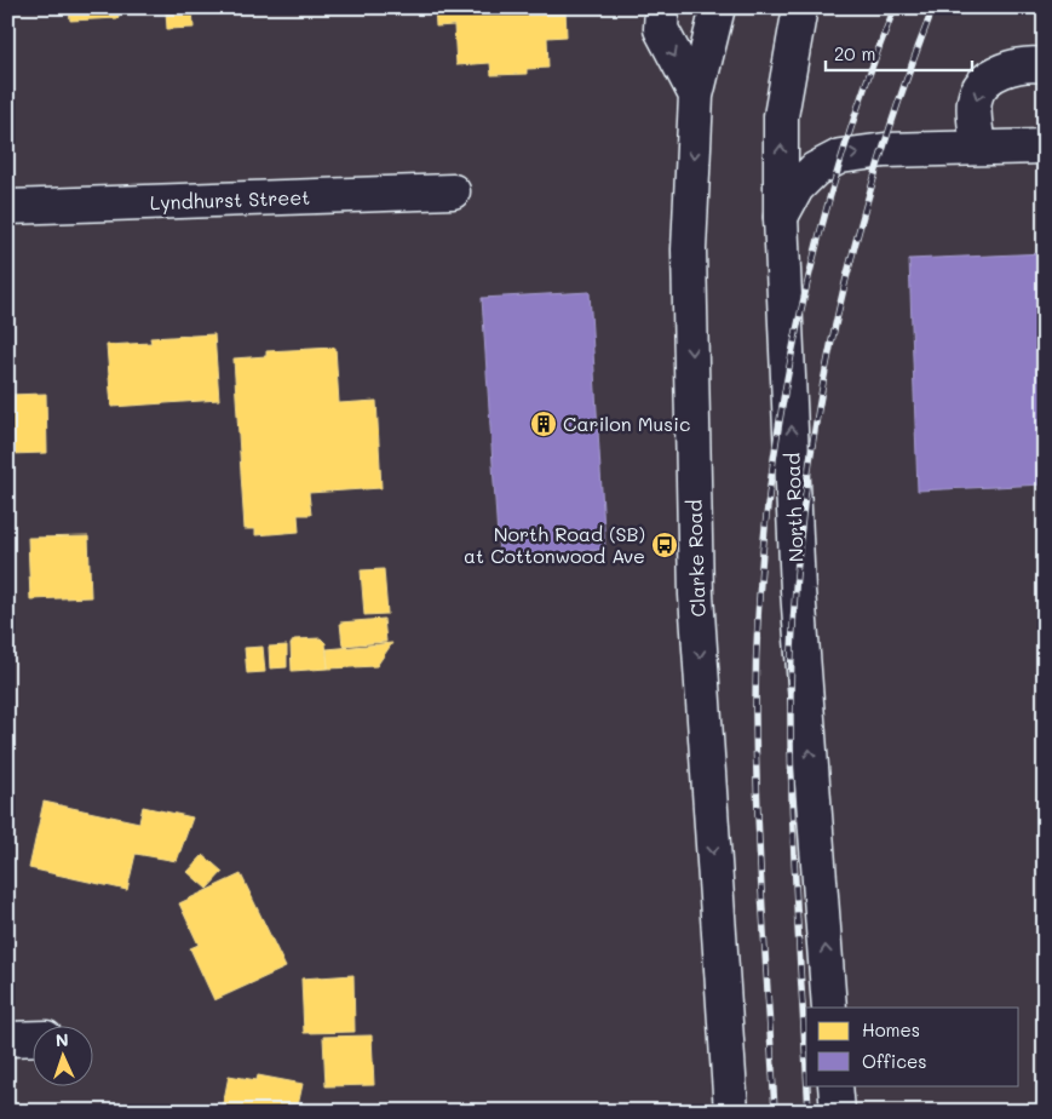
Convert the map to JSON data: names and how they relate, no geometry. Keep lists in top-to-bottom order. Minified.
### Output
{"streets":{"main road":["Lyndhurst Street","North Road","Clarke Road"]},"one_way":["North Road","Clarke Road"],"places":{"building":["Carilon Music"],"bus stop":["North Road (SB) at Cottonwood Ave"]},"legend":["Homes","Offices"],"scale_bar":"20 m","north":"top"}
